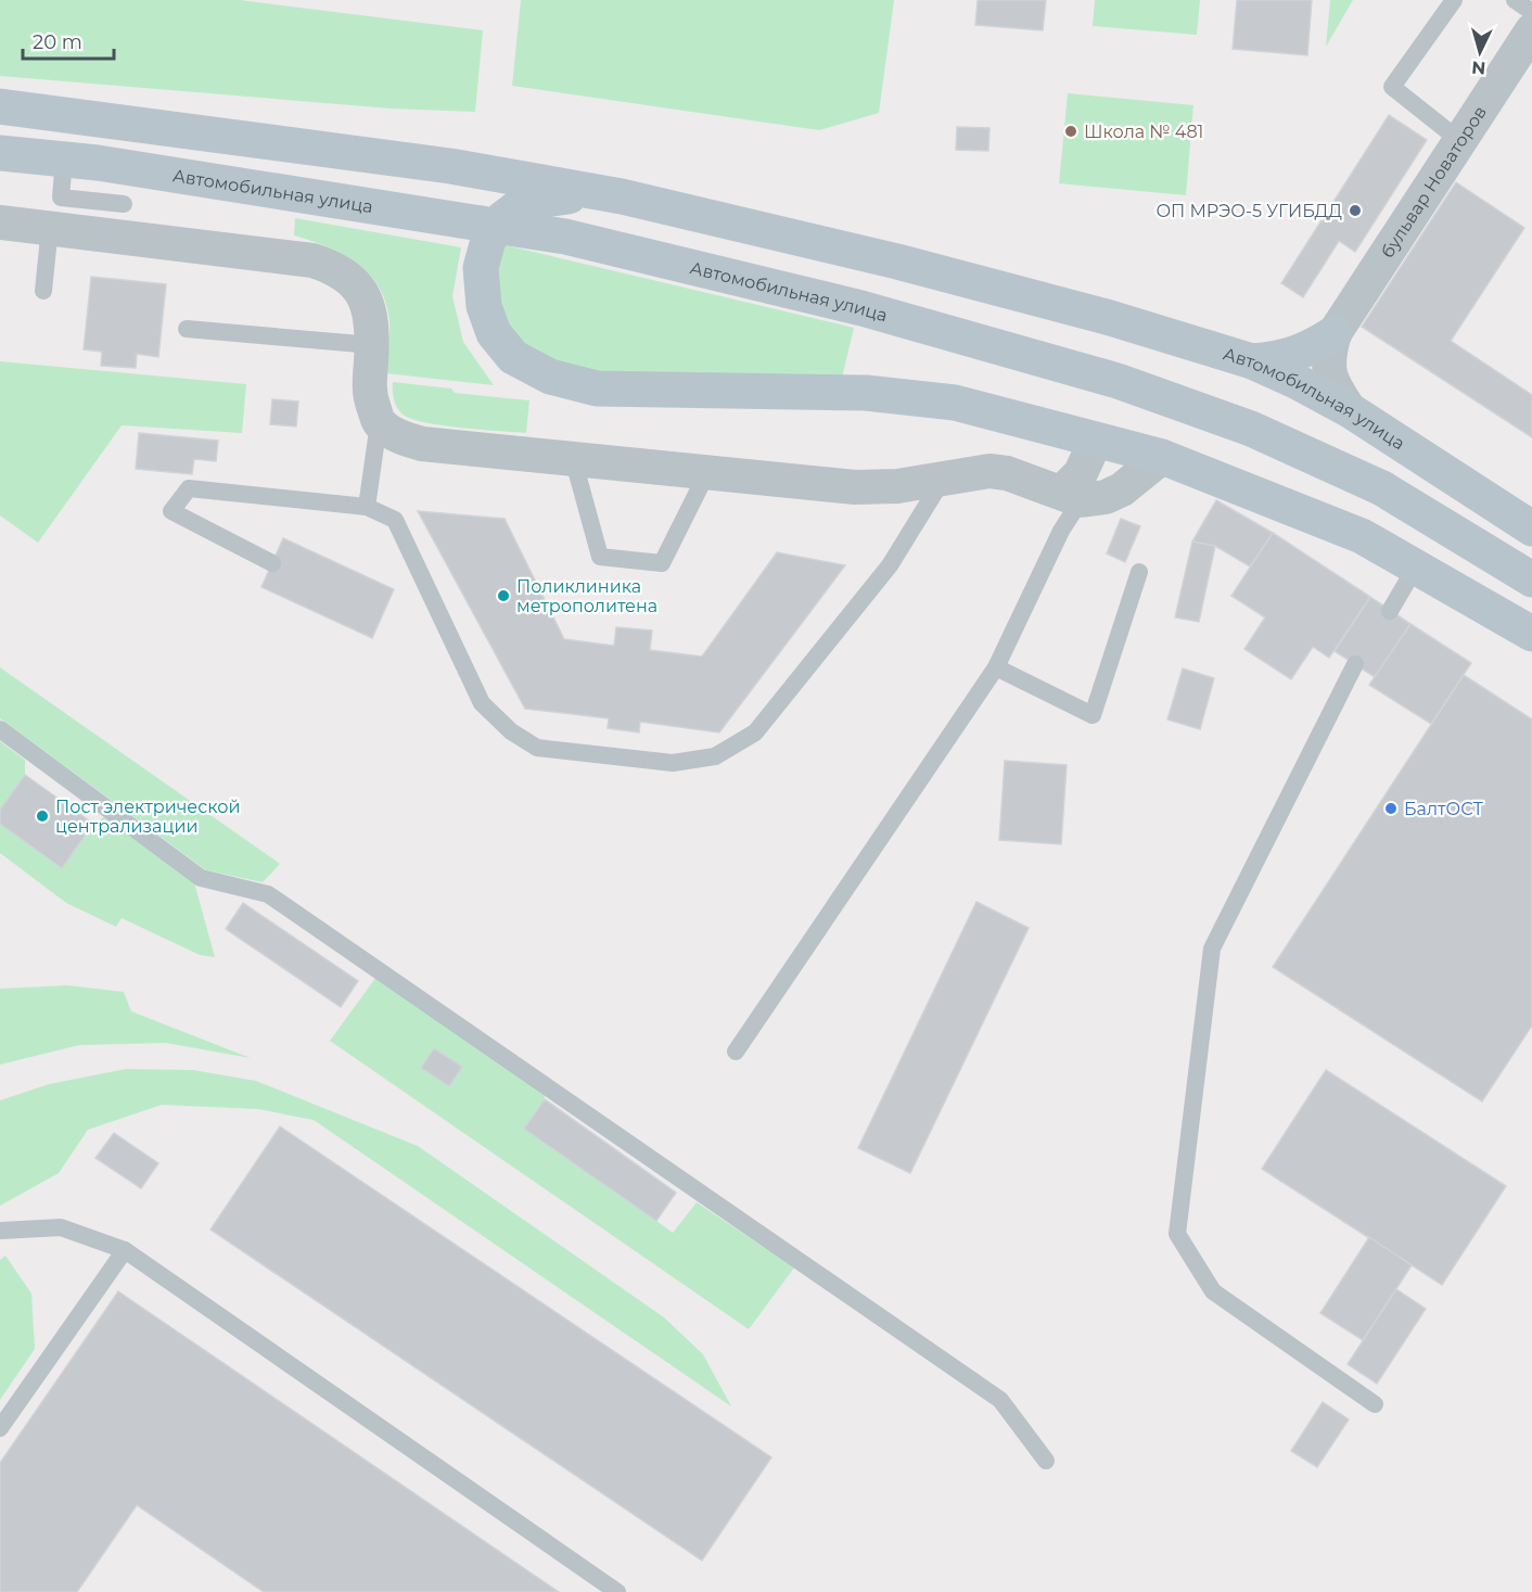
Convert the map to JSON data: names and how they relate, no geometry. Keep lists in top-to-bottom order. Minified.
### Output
{"streets":{"main road":["Автомобильная улица"],"street":["бульвар Новаторов"]},"places":["Школа № 481","ОП МРЭО-5 УГИБДД","Поликлиника метрополитена","БалтОСТ","Пост электрической централизации"],"scale_bar":"20 m","north":"bottom"}
